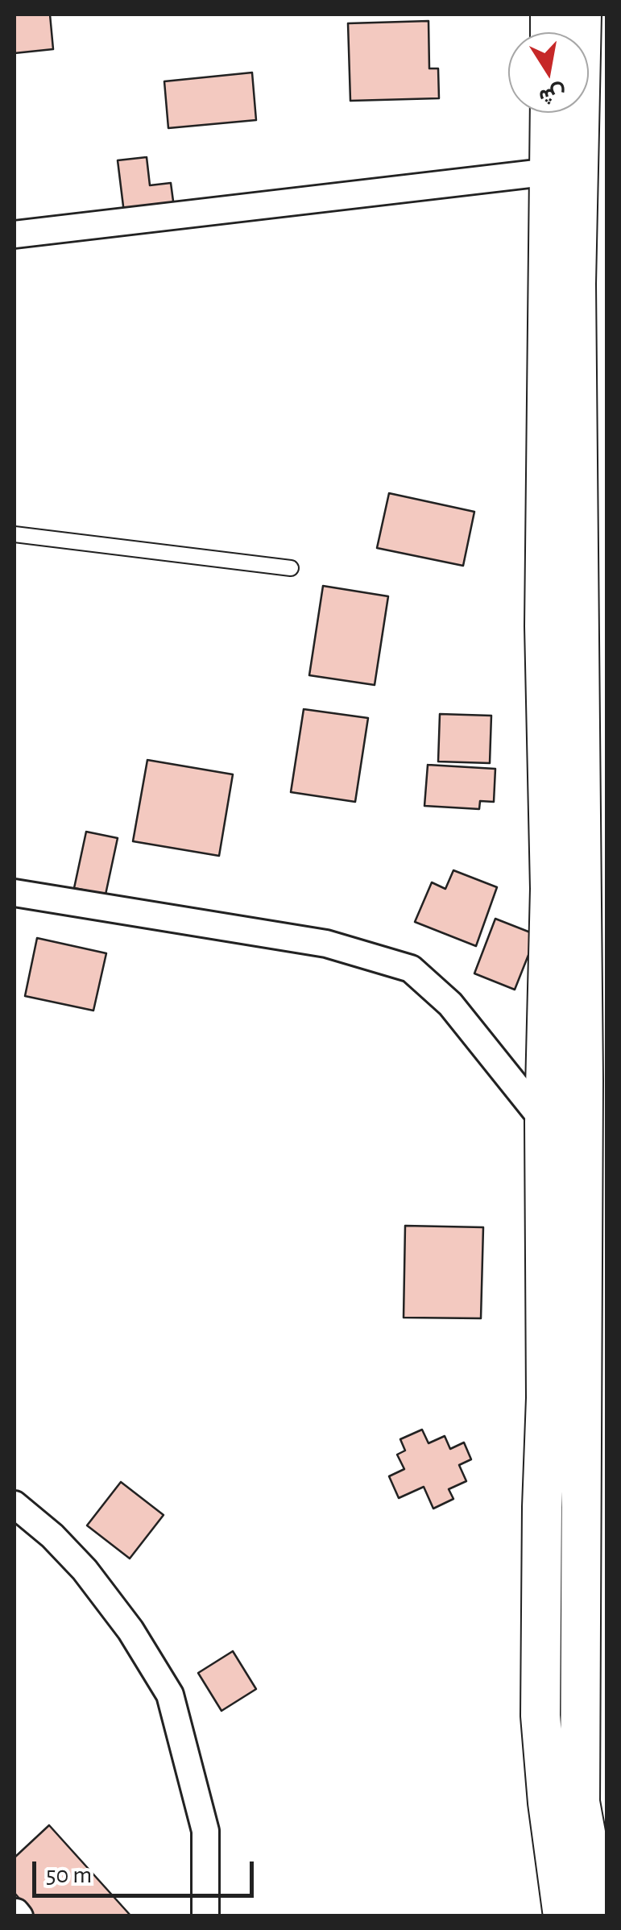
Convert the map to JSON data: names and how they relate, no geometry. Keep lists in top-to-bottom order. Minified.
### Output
{"scale_bar":"50 m","north":"bottom"}
